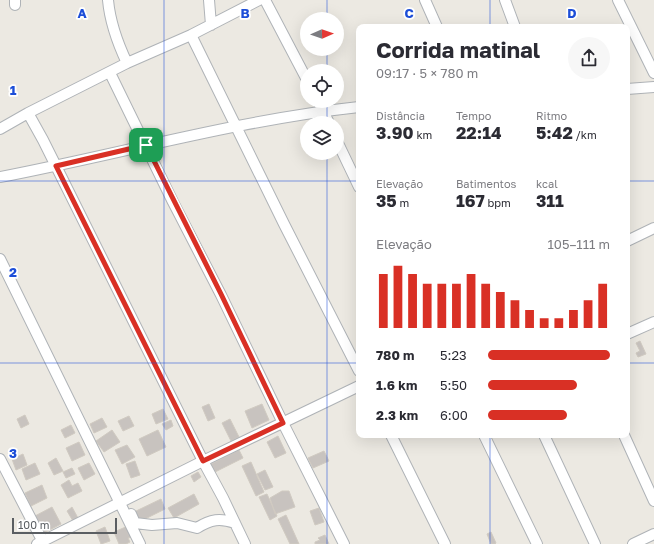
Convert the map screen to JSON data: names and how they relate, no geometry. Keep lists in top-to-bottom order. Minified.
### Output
{"scale_bar":"100 m","north":"right","page":{"heading":["Corrida matinal","09:17 · 5 × 780 m"],"stats":[["Distância","3.90 km"],["Tempo","22:14"],["Ritmo","5:42 /km"],["Elevação","35 m"],["Batimentos","167 bpm"],["kcal","311"]],"chart":["Elevação","105–111 m"],"list":[{"name":"780 m","note":"5:23"},{"name":"1.6 km","note":"5:50"},{"name":"2.3 km","note":"6:00"}],"scale":"100 m"},"grid":{"columns":["A","B","C","D"],"rows":["1","2","3"]}}
